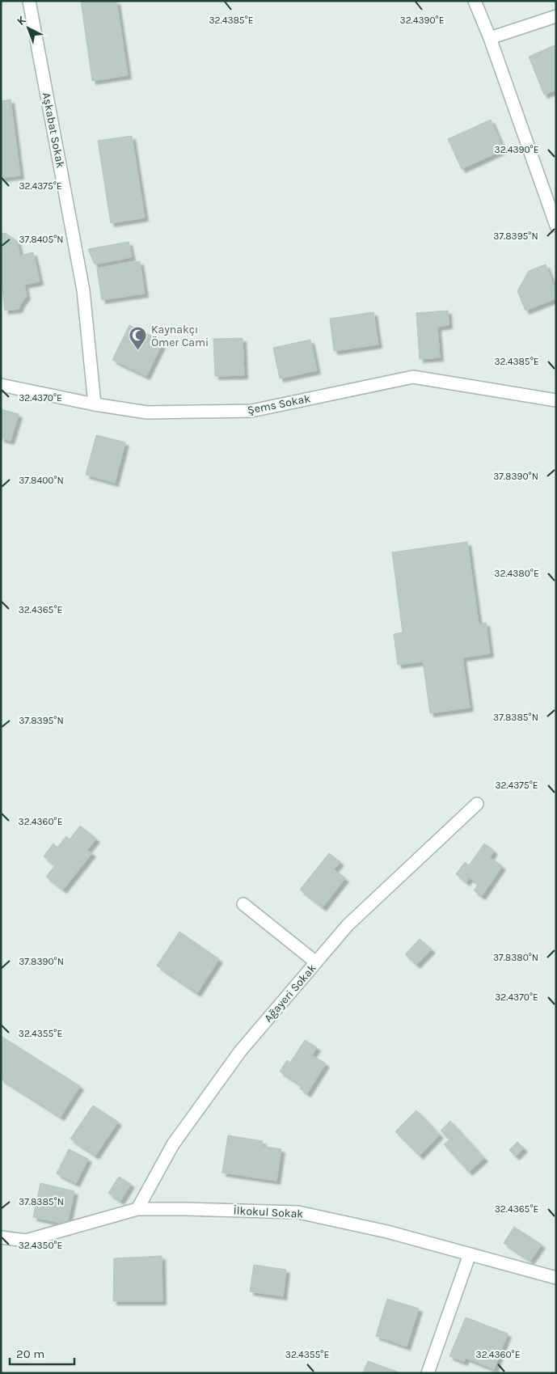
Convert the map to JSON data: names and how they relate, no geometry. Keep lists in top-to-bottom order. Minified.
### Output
{"streets":{"street":["Aşkabat Sokak","Şems Sokak","Ağayeri Sokak","İlkokul Sokak"]},"crossings":[["Aşkabat Sokak","Şems Sokak"],["Ağayeri Sokak","İlkokul Sokak"]],"places":{"mosque":["Kaynakçı Ömer Cami"]},"scale_bar":"20 m","north":"top left","coordinates":["32.4385°E","32.4390°E","32.4375°E","37.8395°N","37.8405°N","32.4370°E","37.8390°N","37.8400°N","32.4380°E","32.4365°E","37.8385°N","32.4360°E","37.8380°N","32.4355°E","32.4350°E"]}
